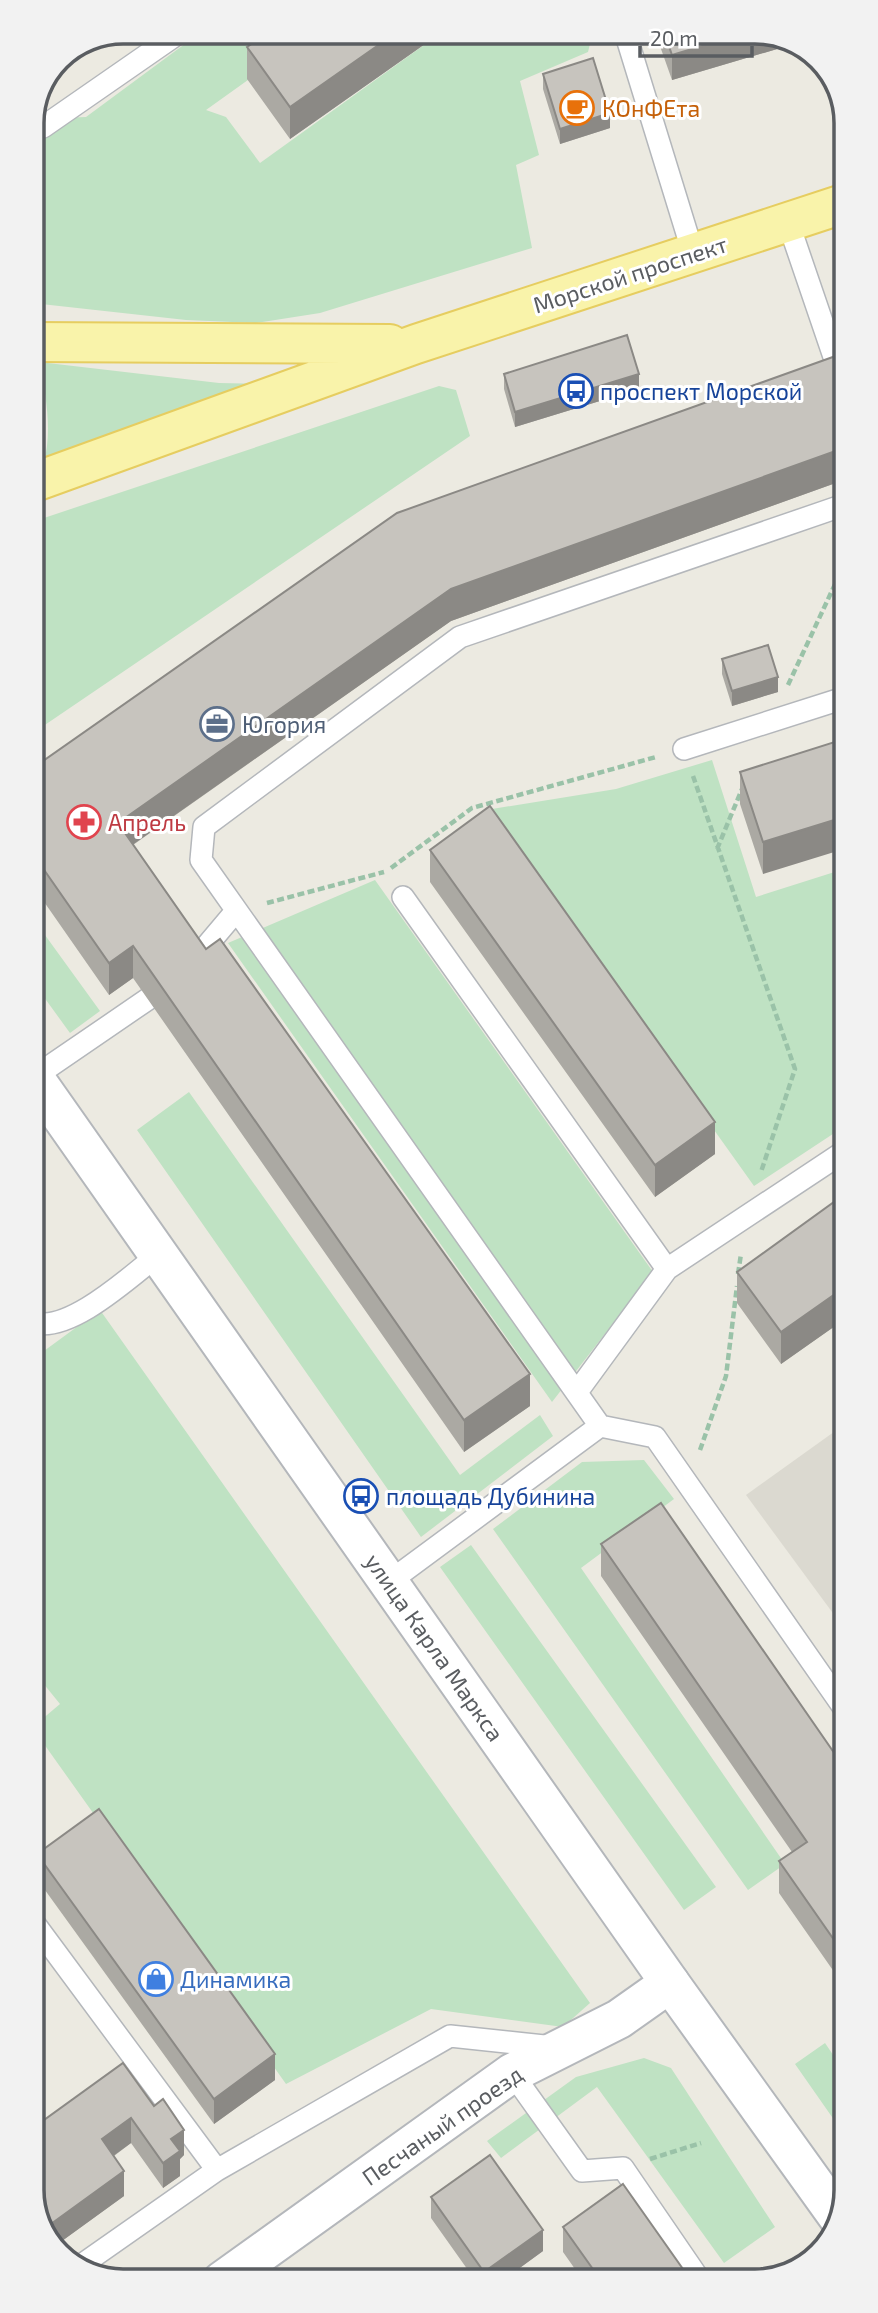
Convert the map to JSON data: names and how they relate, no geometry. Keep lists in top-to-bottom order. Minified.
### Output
{"streets":{"main road":["Морской проспект"],"street":["улица Карла Маркса","Песчаный проезд"]},"crossings":[["улица Карла Маркса","Песчаный проезд"]],"places":{"cafe":["КОнФЕта"],"bus stop":["проспект Морской","площадь Дубинина"],"office":["Югория"],"pharmacy":["Апрель"],"shop":["Динамика"]},"scale_bar":"20 m"}
